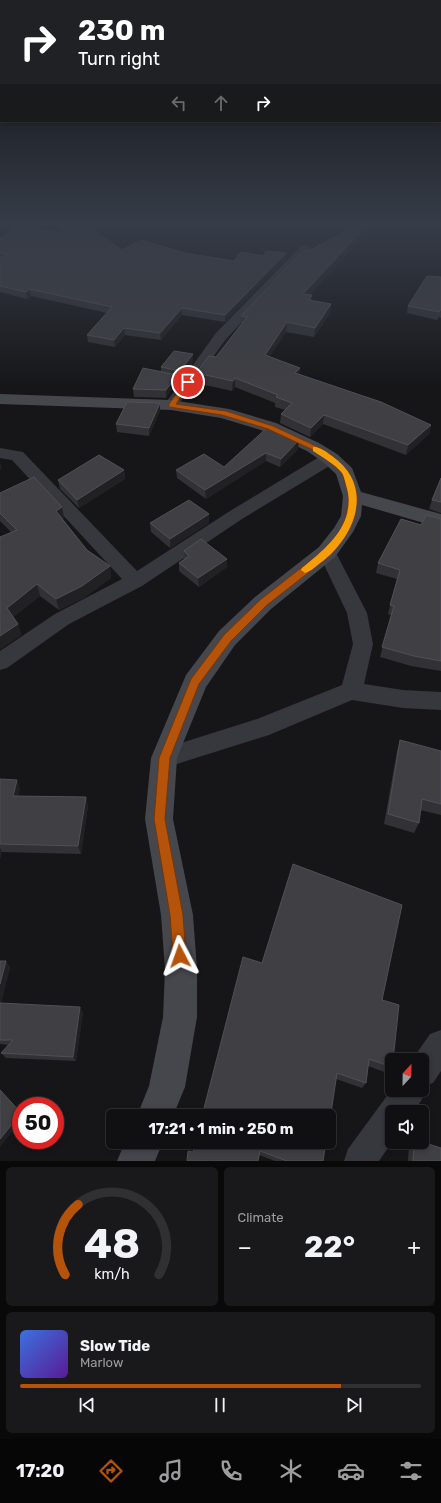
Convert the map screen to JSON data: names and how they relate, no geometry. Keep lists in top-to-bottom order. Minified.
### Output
{"north":"top","page":{"turn":["230 m","Turn right"],"limit":"50","trip":"17:21 · 1 min · 250 m","tile":"Climate","heat":["−","22°","+"],"song":["Slow Tide","Marlow"],"tabs":"17:20","gauge":["48","km/h"]}}
